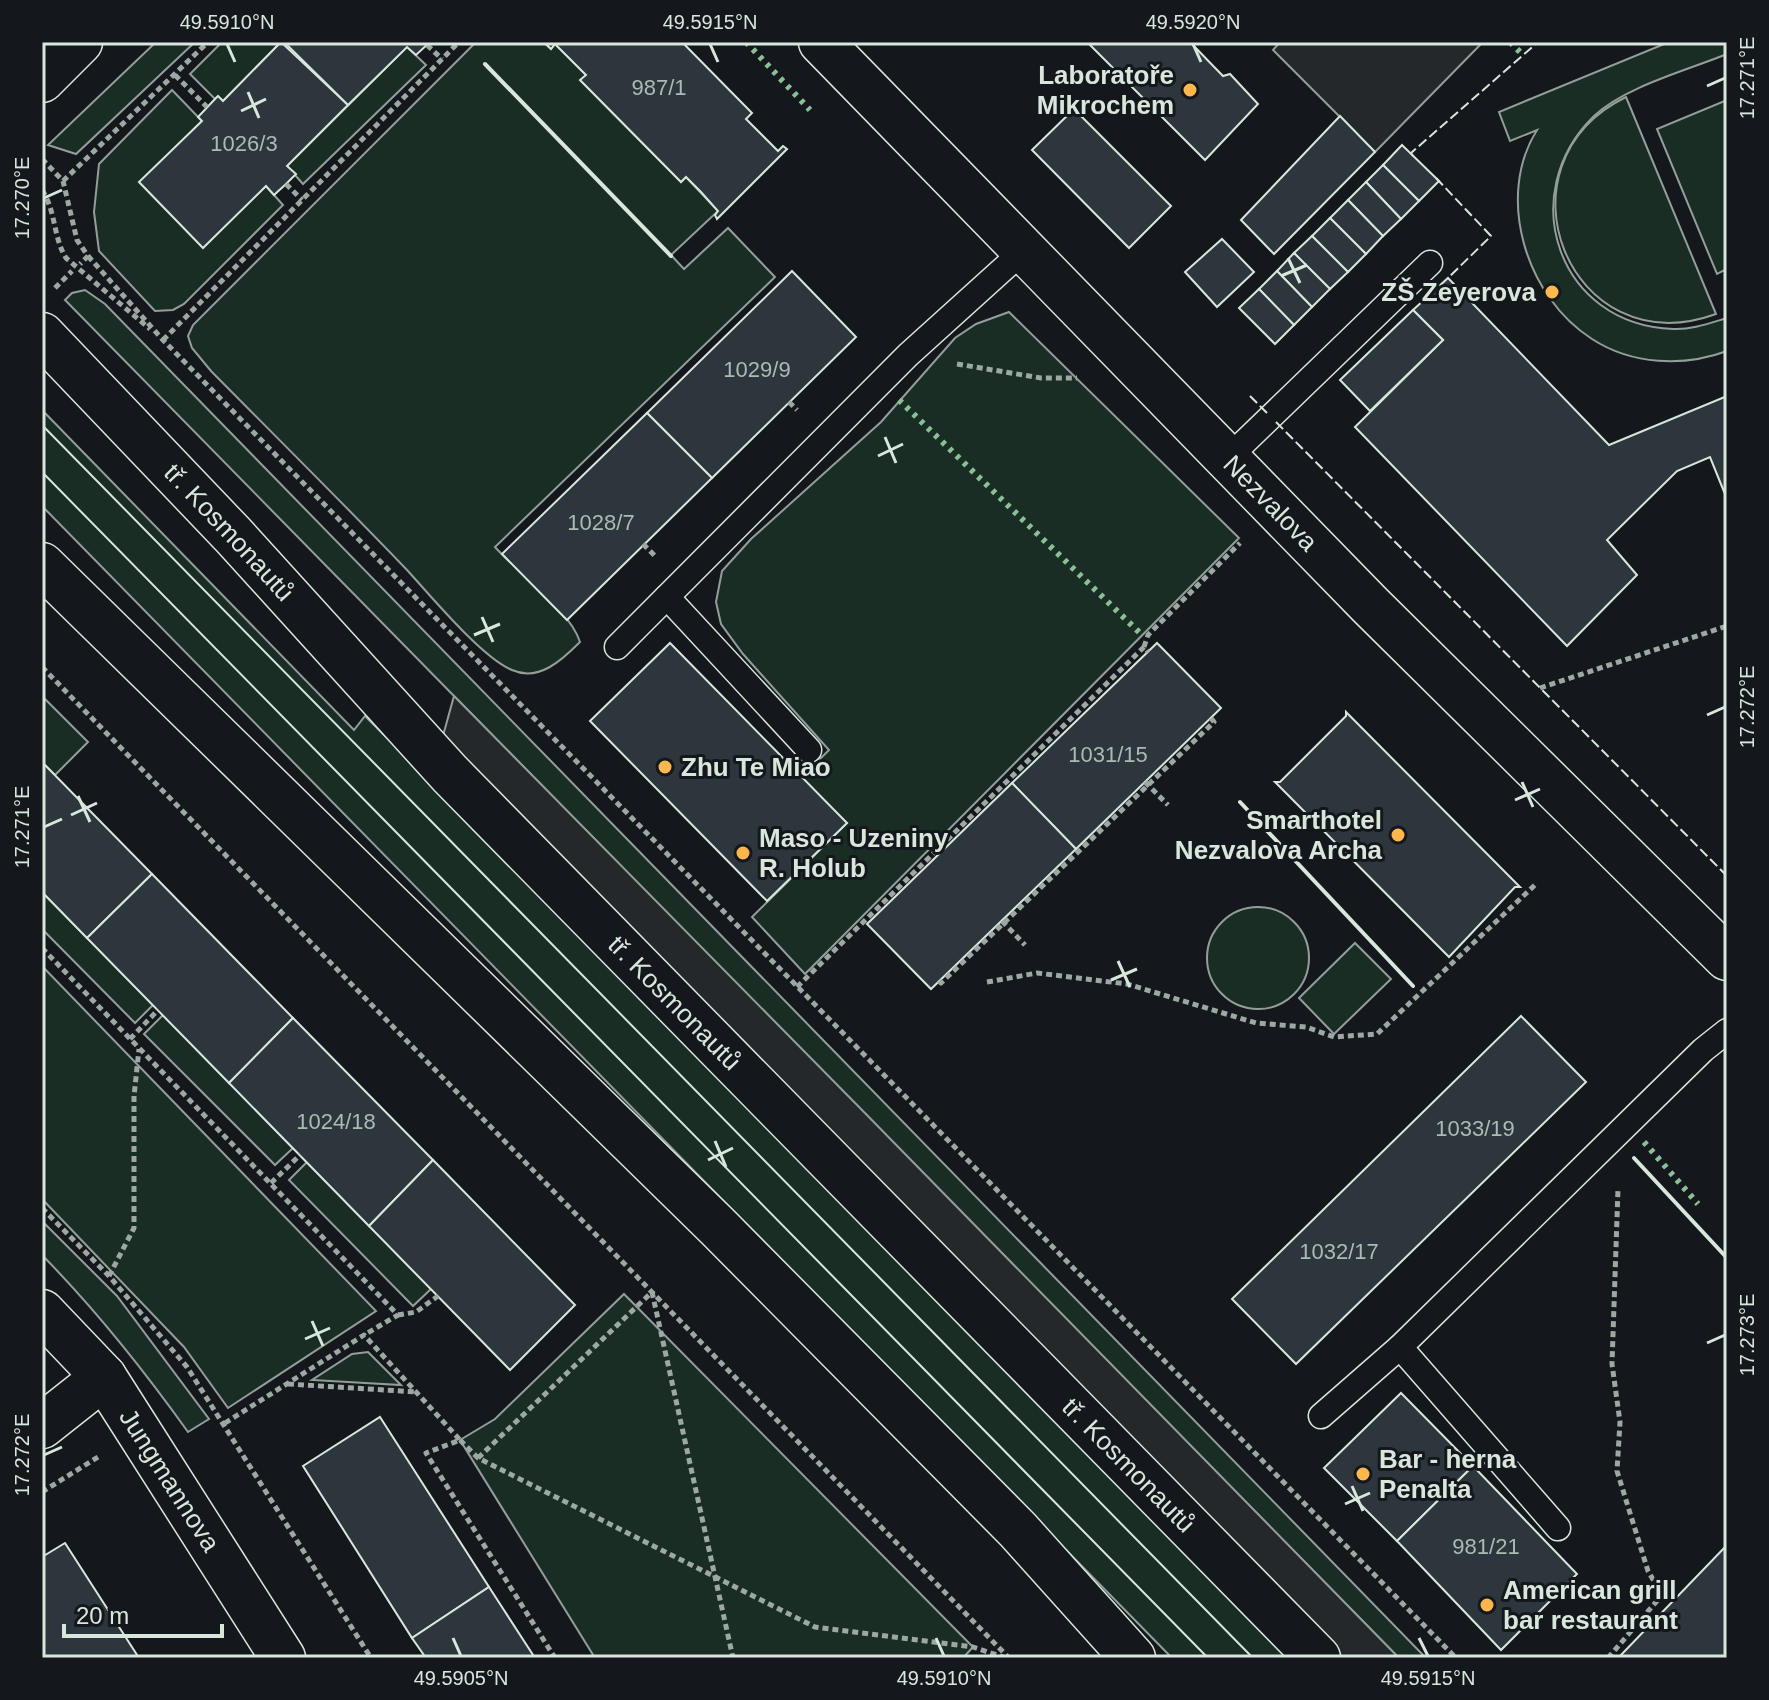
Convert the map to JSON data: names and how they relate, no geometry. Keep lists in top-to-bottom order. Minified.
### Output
{"streets":{"street":["Nezvalova","tř. Kosmonautů","Jungmannova"]},"places":["Laboratoře Mikrochem","ZŠ Zeyerova","Zhu Te Miao","Smarthotel Nezvalova Archa","Maso - Uzeniny R. Holub","Bar - herna Penalta","American grill bar restaurant"],"house_numbers":["987/1","1026/3","1029/9","1028/7","1031/15","1024/18","1033/19","1032/17","981/21"],"scale_bar":"20 m","coordinates":["49.5910°N","49.5915°N","49.5920°N","17.271°E","17.270°E","17.272°E","17.273°E","49.5905°N"]}
